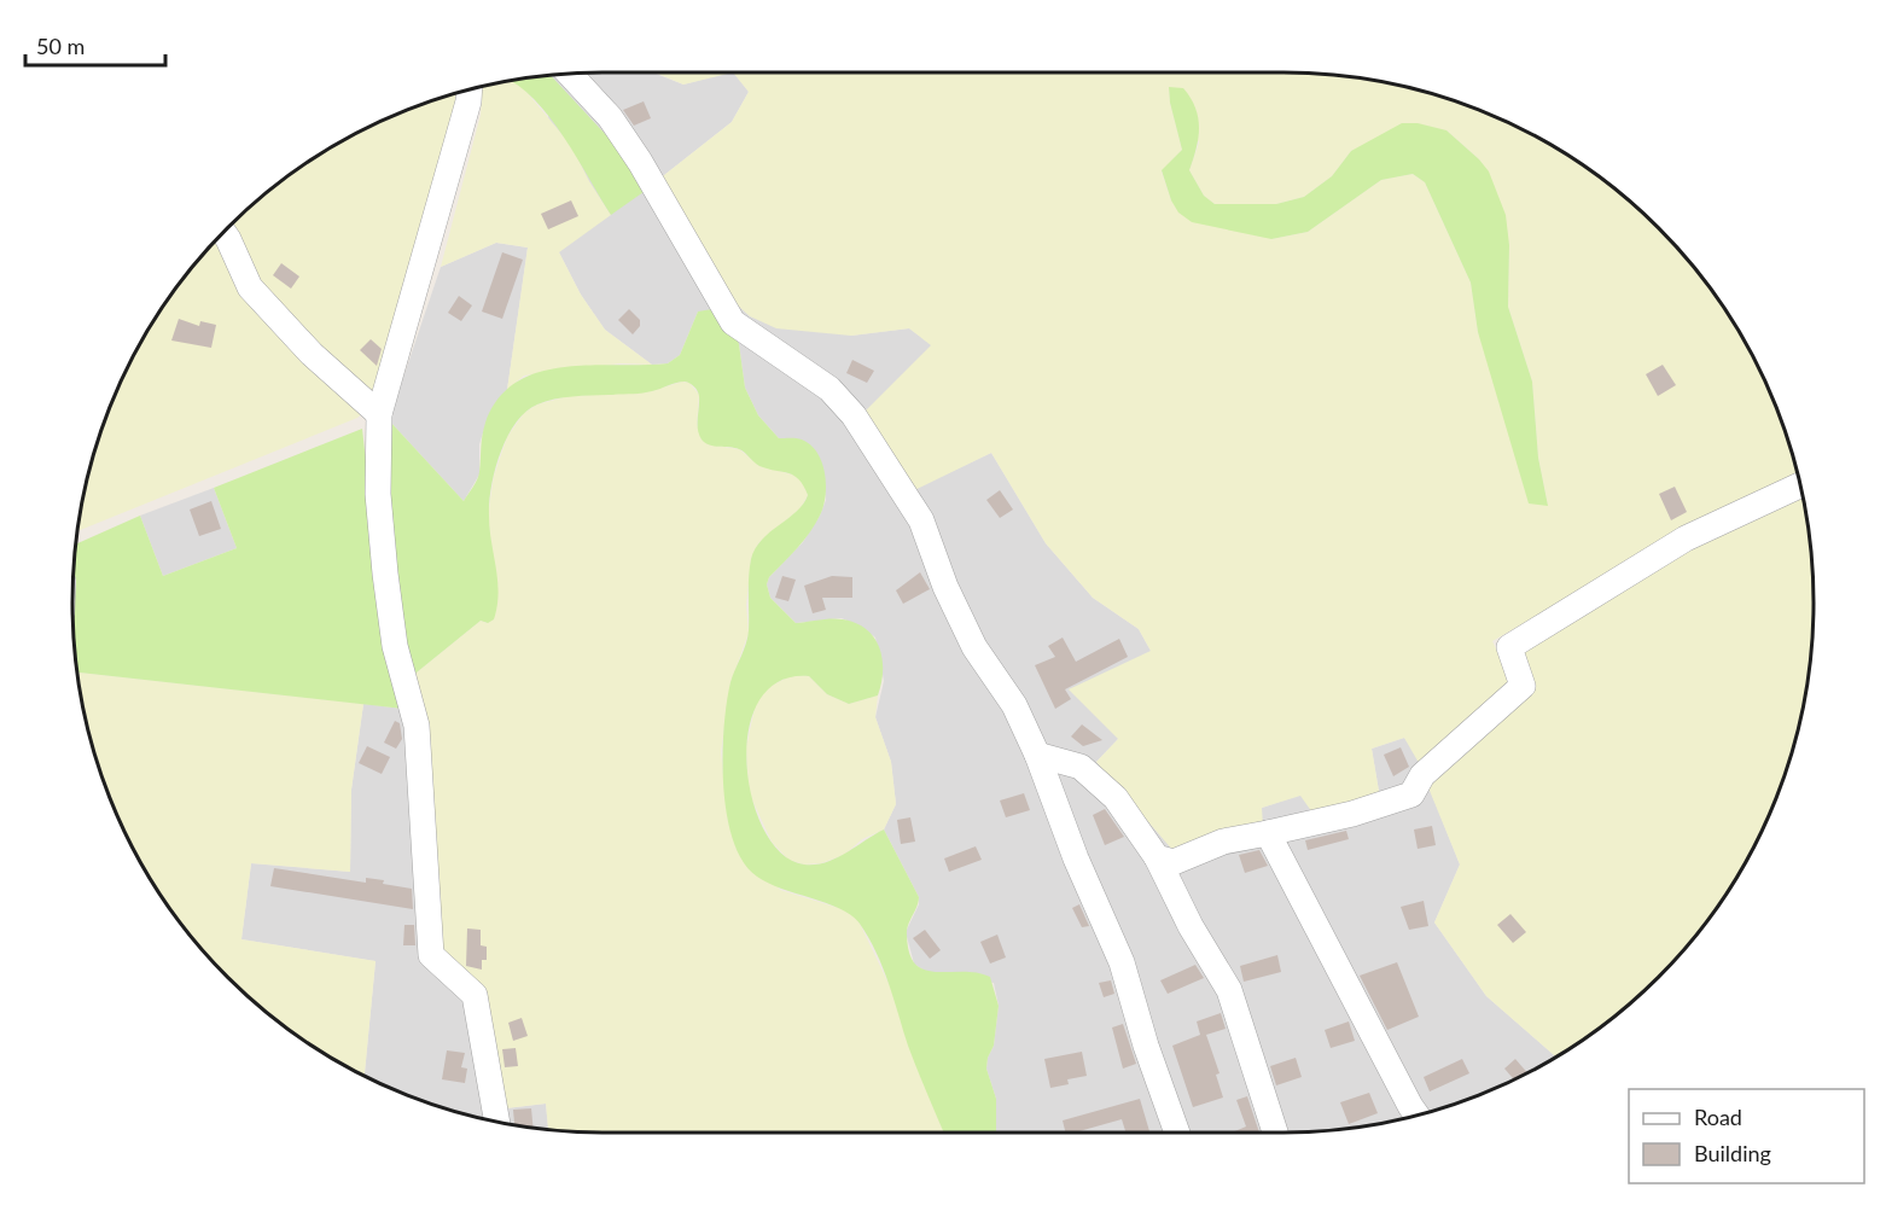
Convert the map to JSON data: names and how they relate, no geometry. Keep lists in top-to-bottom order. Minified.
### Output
{"legend":["Road","Building"],"scale_bar":"50 m"}
